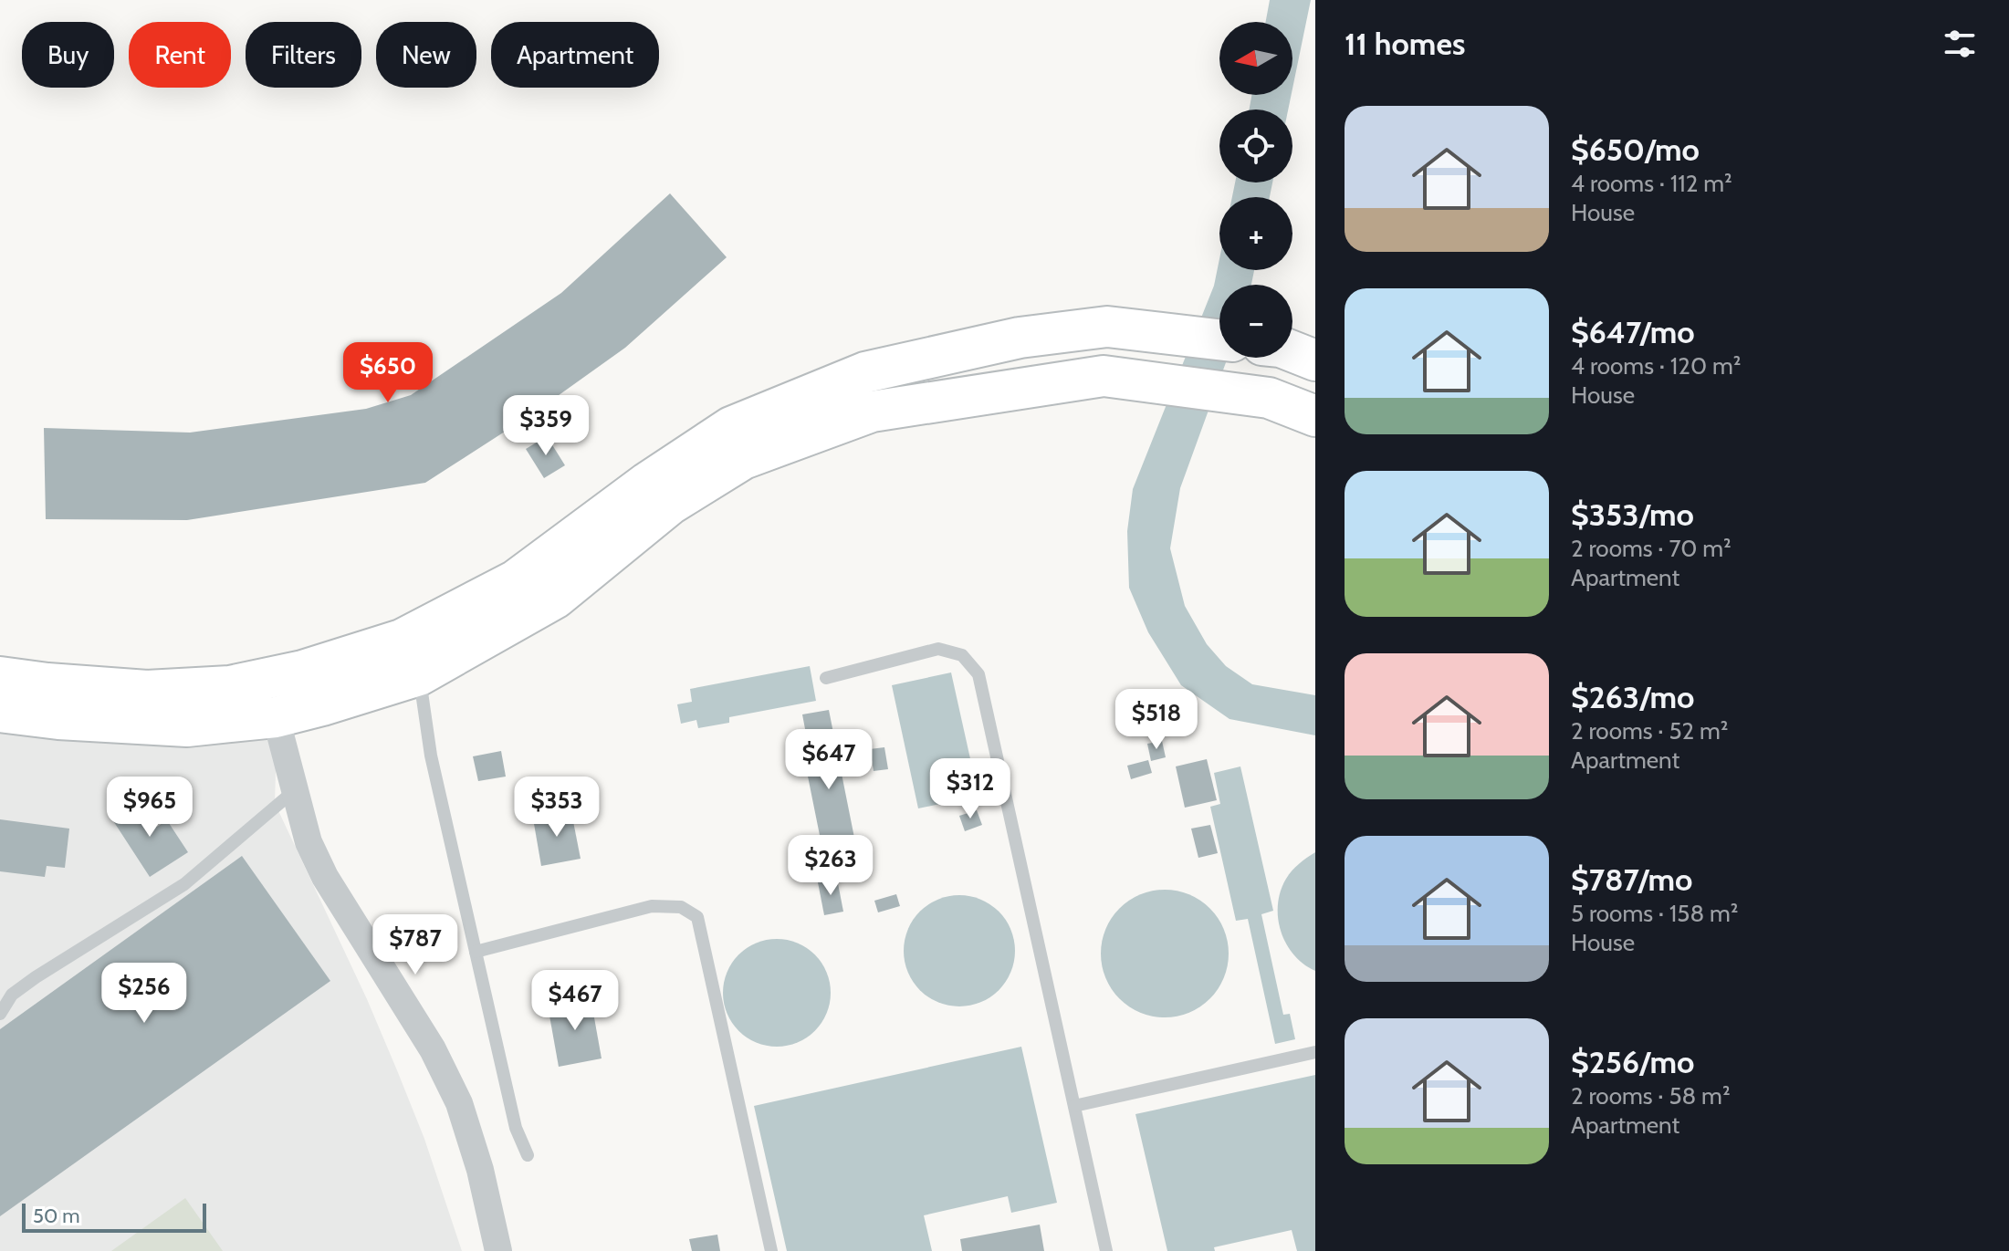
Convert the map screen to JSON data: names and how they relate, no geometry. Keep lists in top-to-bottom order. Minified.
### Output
{"scale_bar":"50 m","north":"left","page":{"heading":"11 homes","map_buttons":["+","−"],"chip":["Buy","Rent","Filters","New","Apartment"],"list":[{"name":"$650/mo","note":"4 rooms · 112 m² · House"},{"name":"$647/mo","note":"4 rooms · 120 m² · House"},{"name":"$353/mo","note":"2 rooms · 70 m² · Apartment"},{"name":"$263/mo","note":"2 rooms · 52 m² · Apartment"},{"name":"$787/mo","note":"5 rooms · 158 m² · House"},{"name":"$256/mo","note":"2 rooms · 58 m² · Apartment"}],"price":["$650","$359","$518","$647","$312","$965","$353","$263","$787","$256","$467"],"scale":"50 m"}}
